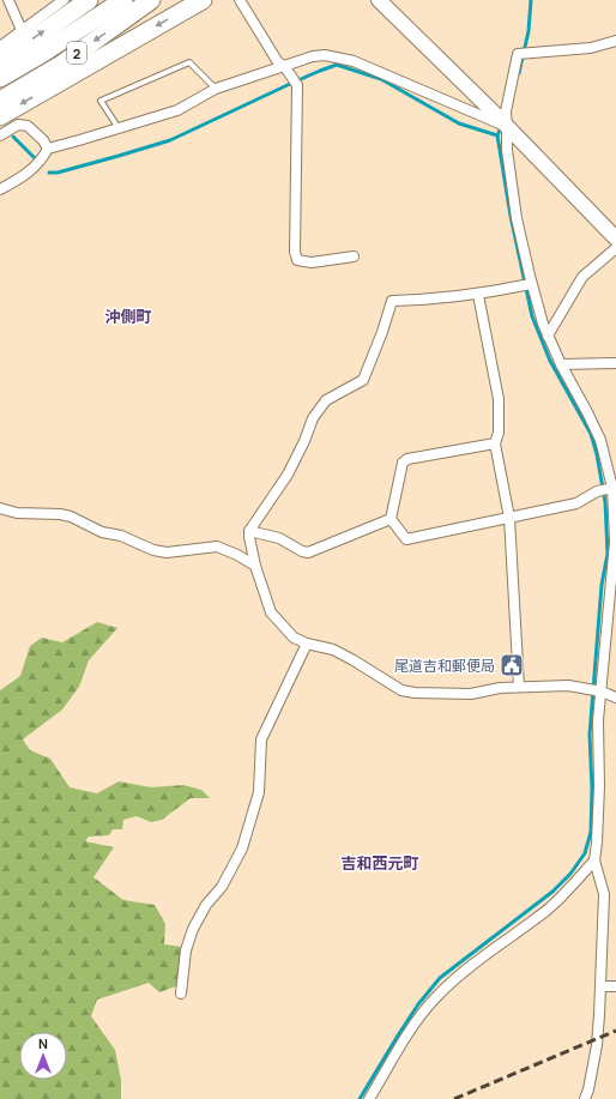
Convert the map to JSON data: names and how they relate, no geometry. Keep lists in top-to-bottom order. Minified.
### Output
{"streets":{"highway":["2"]},"districts":["沖側町","吉和西元町"],"places":{"public building":["尾道吉和郵便局"]},"north":"top"}
